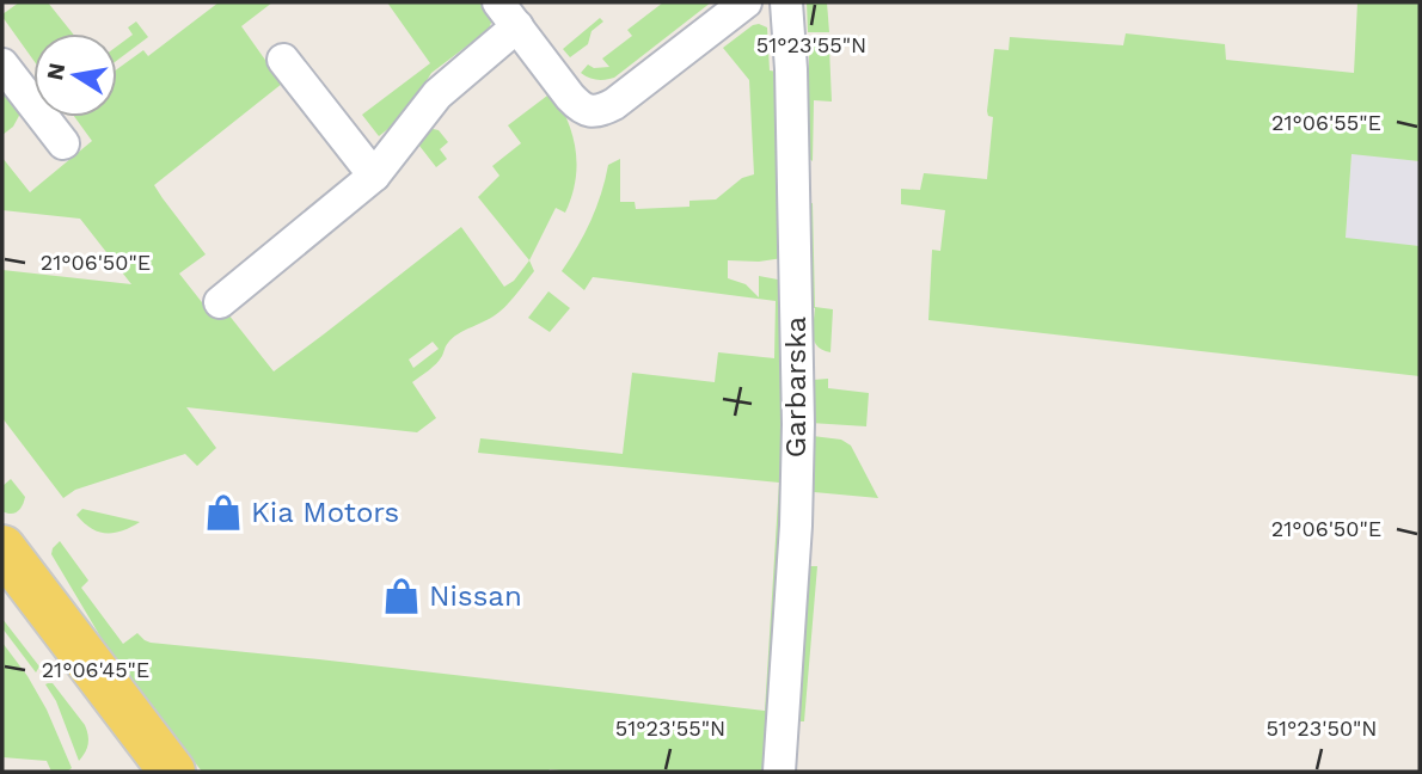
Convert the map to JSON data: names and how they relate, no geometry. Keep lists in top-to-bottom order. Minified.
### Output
{"streets":{"street":["Garbarska"]},"places":{"shop":["Kia Motors","Nissan"]},"north":"left","coordinates":["51°23'55\"N","21°06'55\"E","21°06'50\"E","21°06'45\"E","51°23'50\"N"]}
